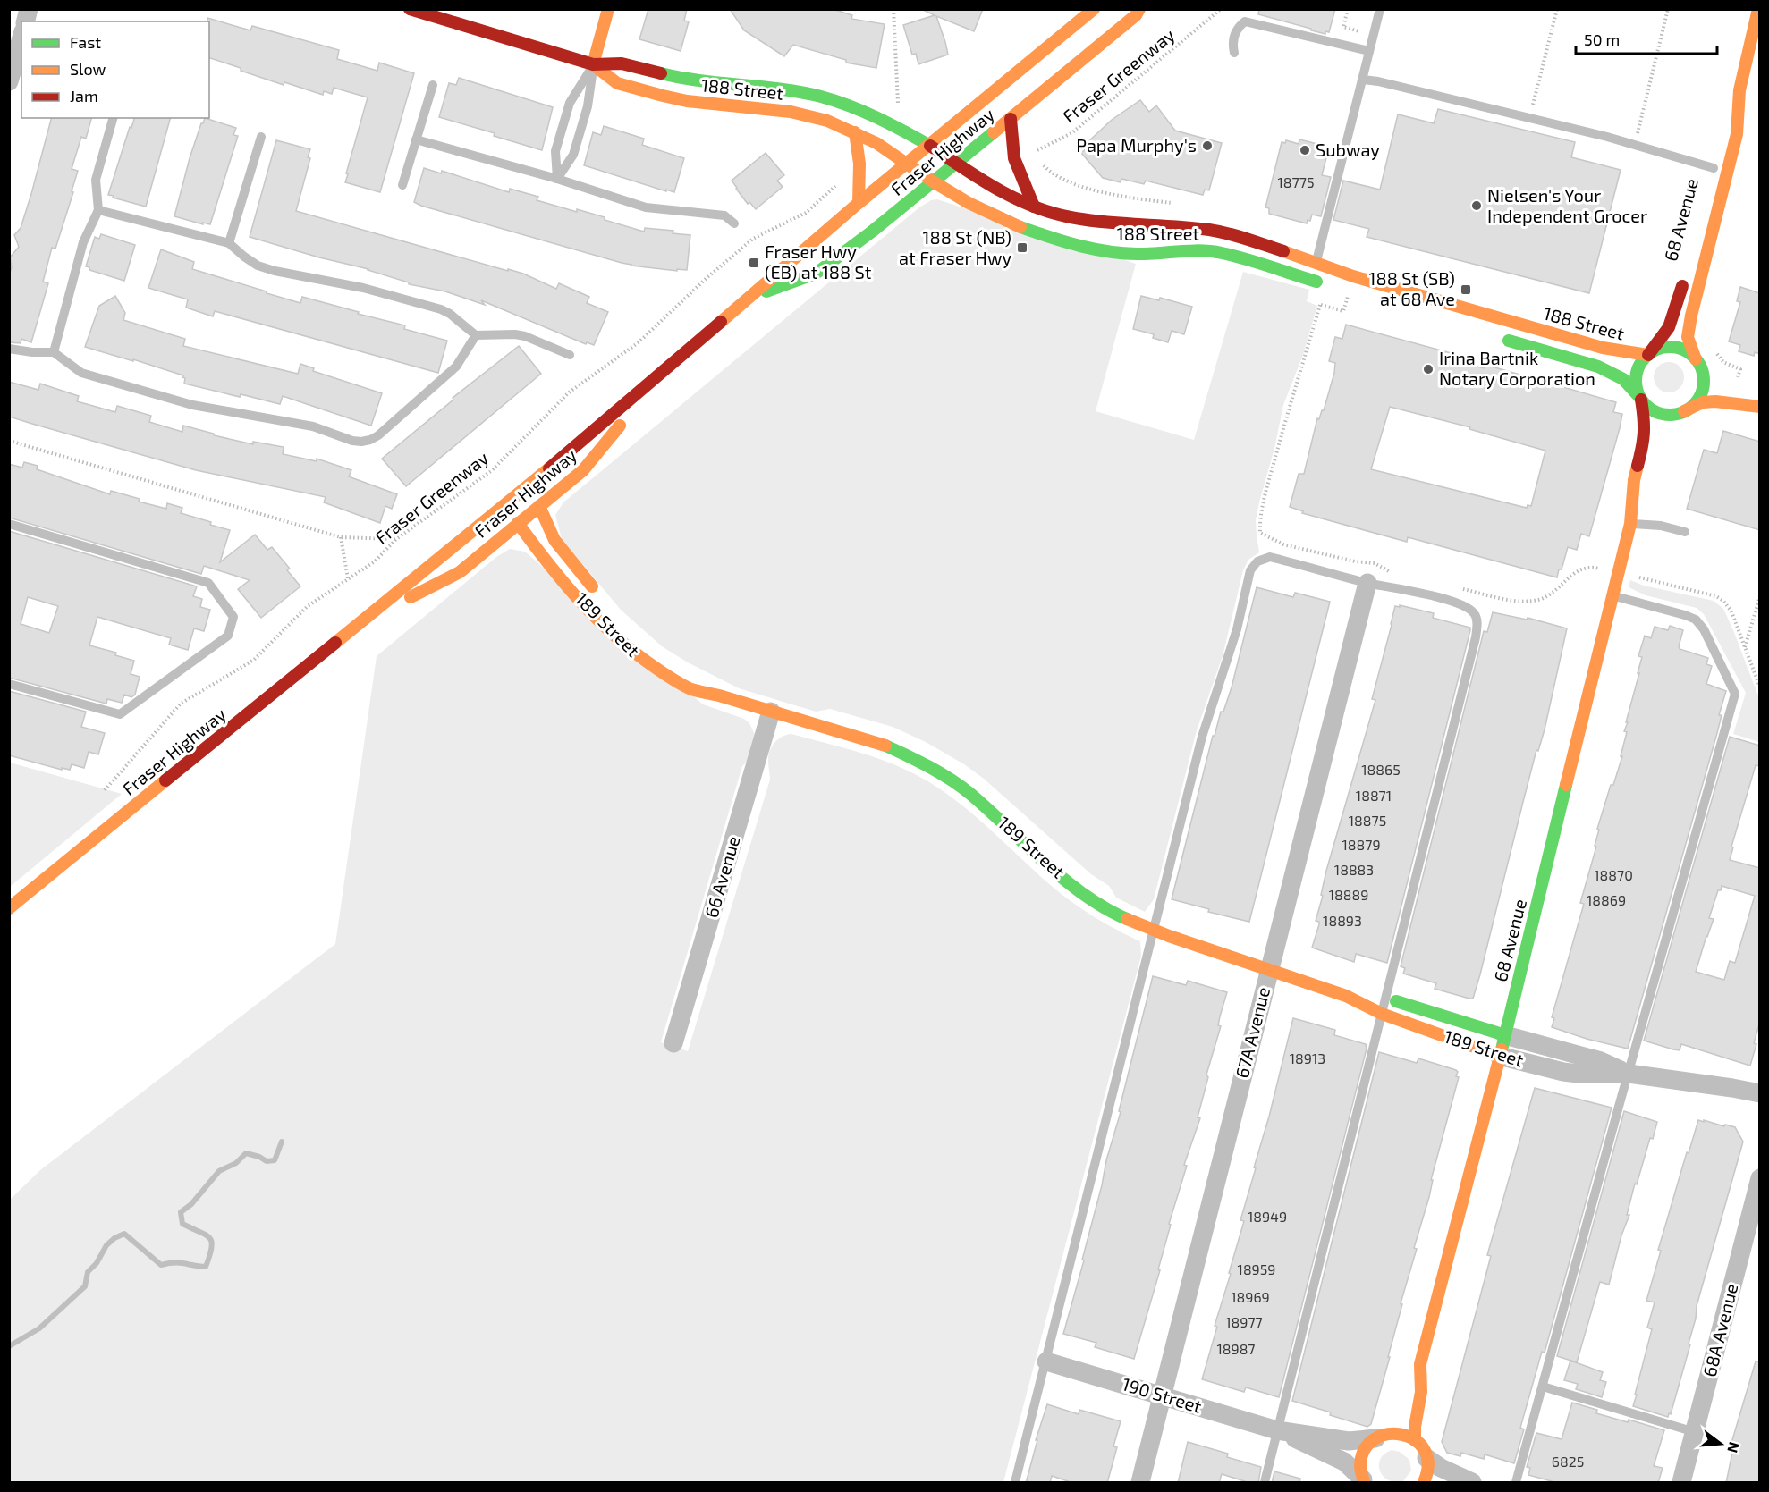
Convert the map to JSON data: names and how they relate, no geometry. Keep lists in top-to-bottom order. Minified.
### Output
{"streets":{"street":["188 Street","Fraser Highway","68 Avenue","189 Street","66 Avenue","67A Avenue","68A Avenue","190 Street"],"path":["Fraser Greenway"]},"crossings":[["188 Street","Fraser Highway"],["188 Street","68 Avenue"],["Fraser Highway","189 Street"],["68 Avenue","189 Street"],["189 Street","66 Avenue"],["189 Street","67A Avenue"],["67A Avenue","190 Street"]],"places":{"other":["Papa Murphy's","Subway","Nielsen's Your Independent Grocer","Irina Bartnik Notary Corporation"],"transit":["188 St (NB) at Fraser Hwy","Fraser Hwy (EB) at 188 St","188 St (SB) at 68 Ave"]},"house_numbers":["18775","18865","18871","18875","18879","18883","18870","18889","18869","18893","18913","18949","18959","18969","18977","18987","6825"],"legend":["Fast","Slow","Jam"],"scale_bar":"50 m","north":"right"}
